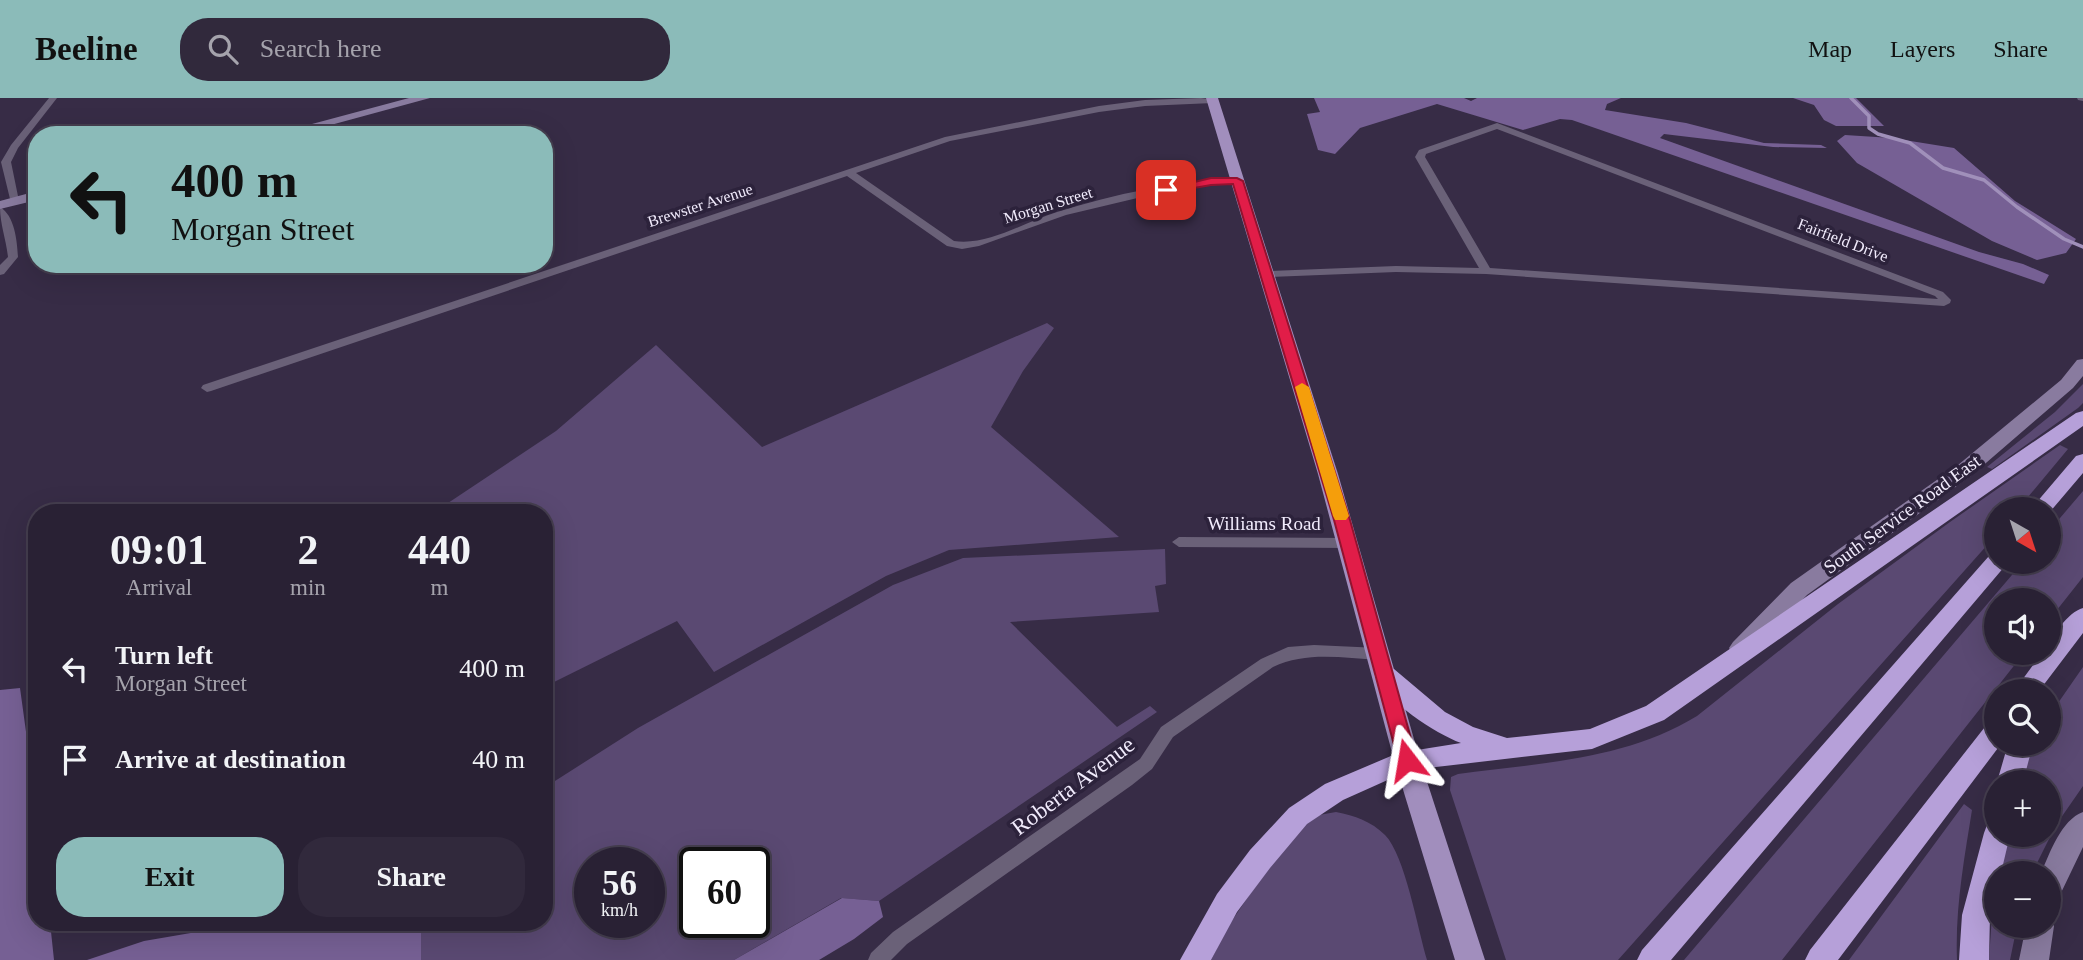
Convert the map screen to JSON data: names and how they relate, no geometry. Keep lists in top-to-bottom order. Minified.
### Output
{"streets":{"main road":["South Service Road East"],"street":["Brewster Avenue","Morgan Street","Fairfield Drive","Williams Road","Roberta Avenue"]},"crossings":[["Brewster Avenue","Morgan Street"]],"north":"bottom right","page":{"header":"Beeline","search":"Search here","nav":["Map","Layers","Share"],"turn":["400 m","Morgan Street"],"map_buttons":["+","−"],"eta":["09:01","Arrival","2","min","440","m"],"list":[{"name":"Turn left","note":"Morgan Street","value":"400 m"},{"name":"Arrive at destination","value":"40 m"}],"buttons":["Exit","Share"],"speed":"56 km/h","limit":"60"}}
